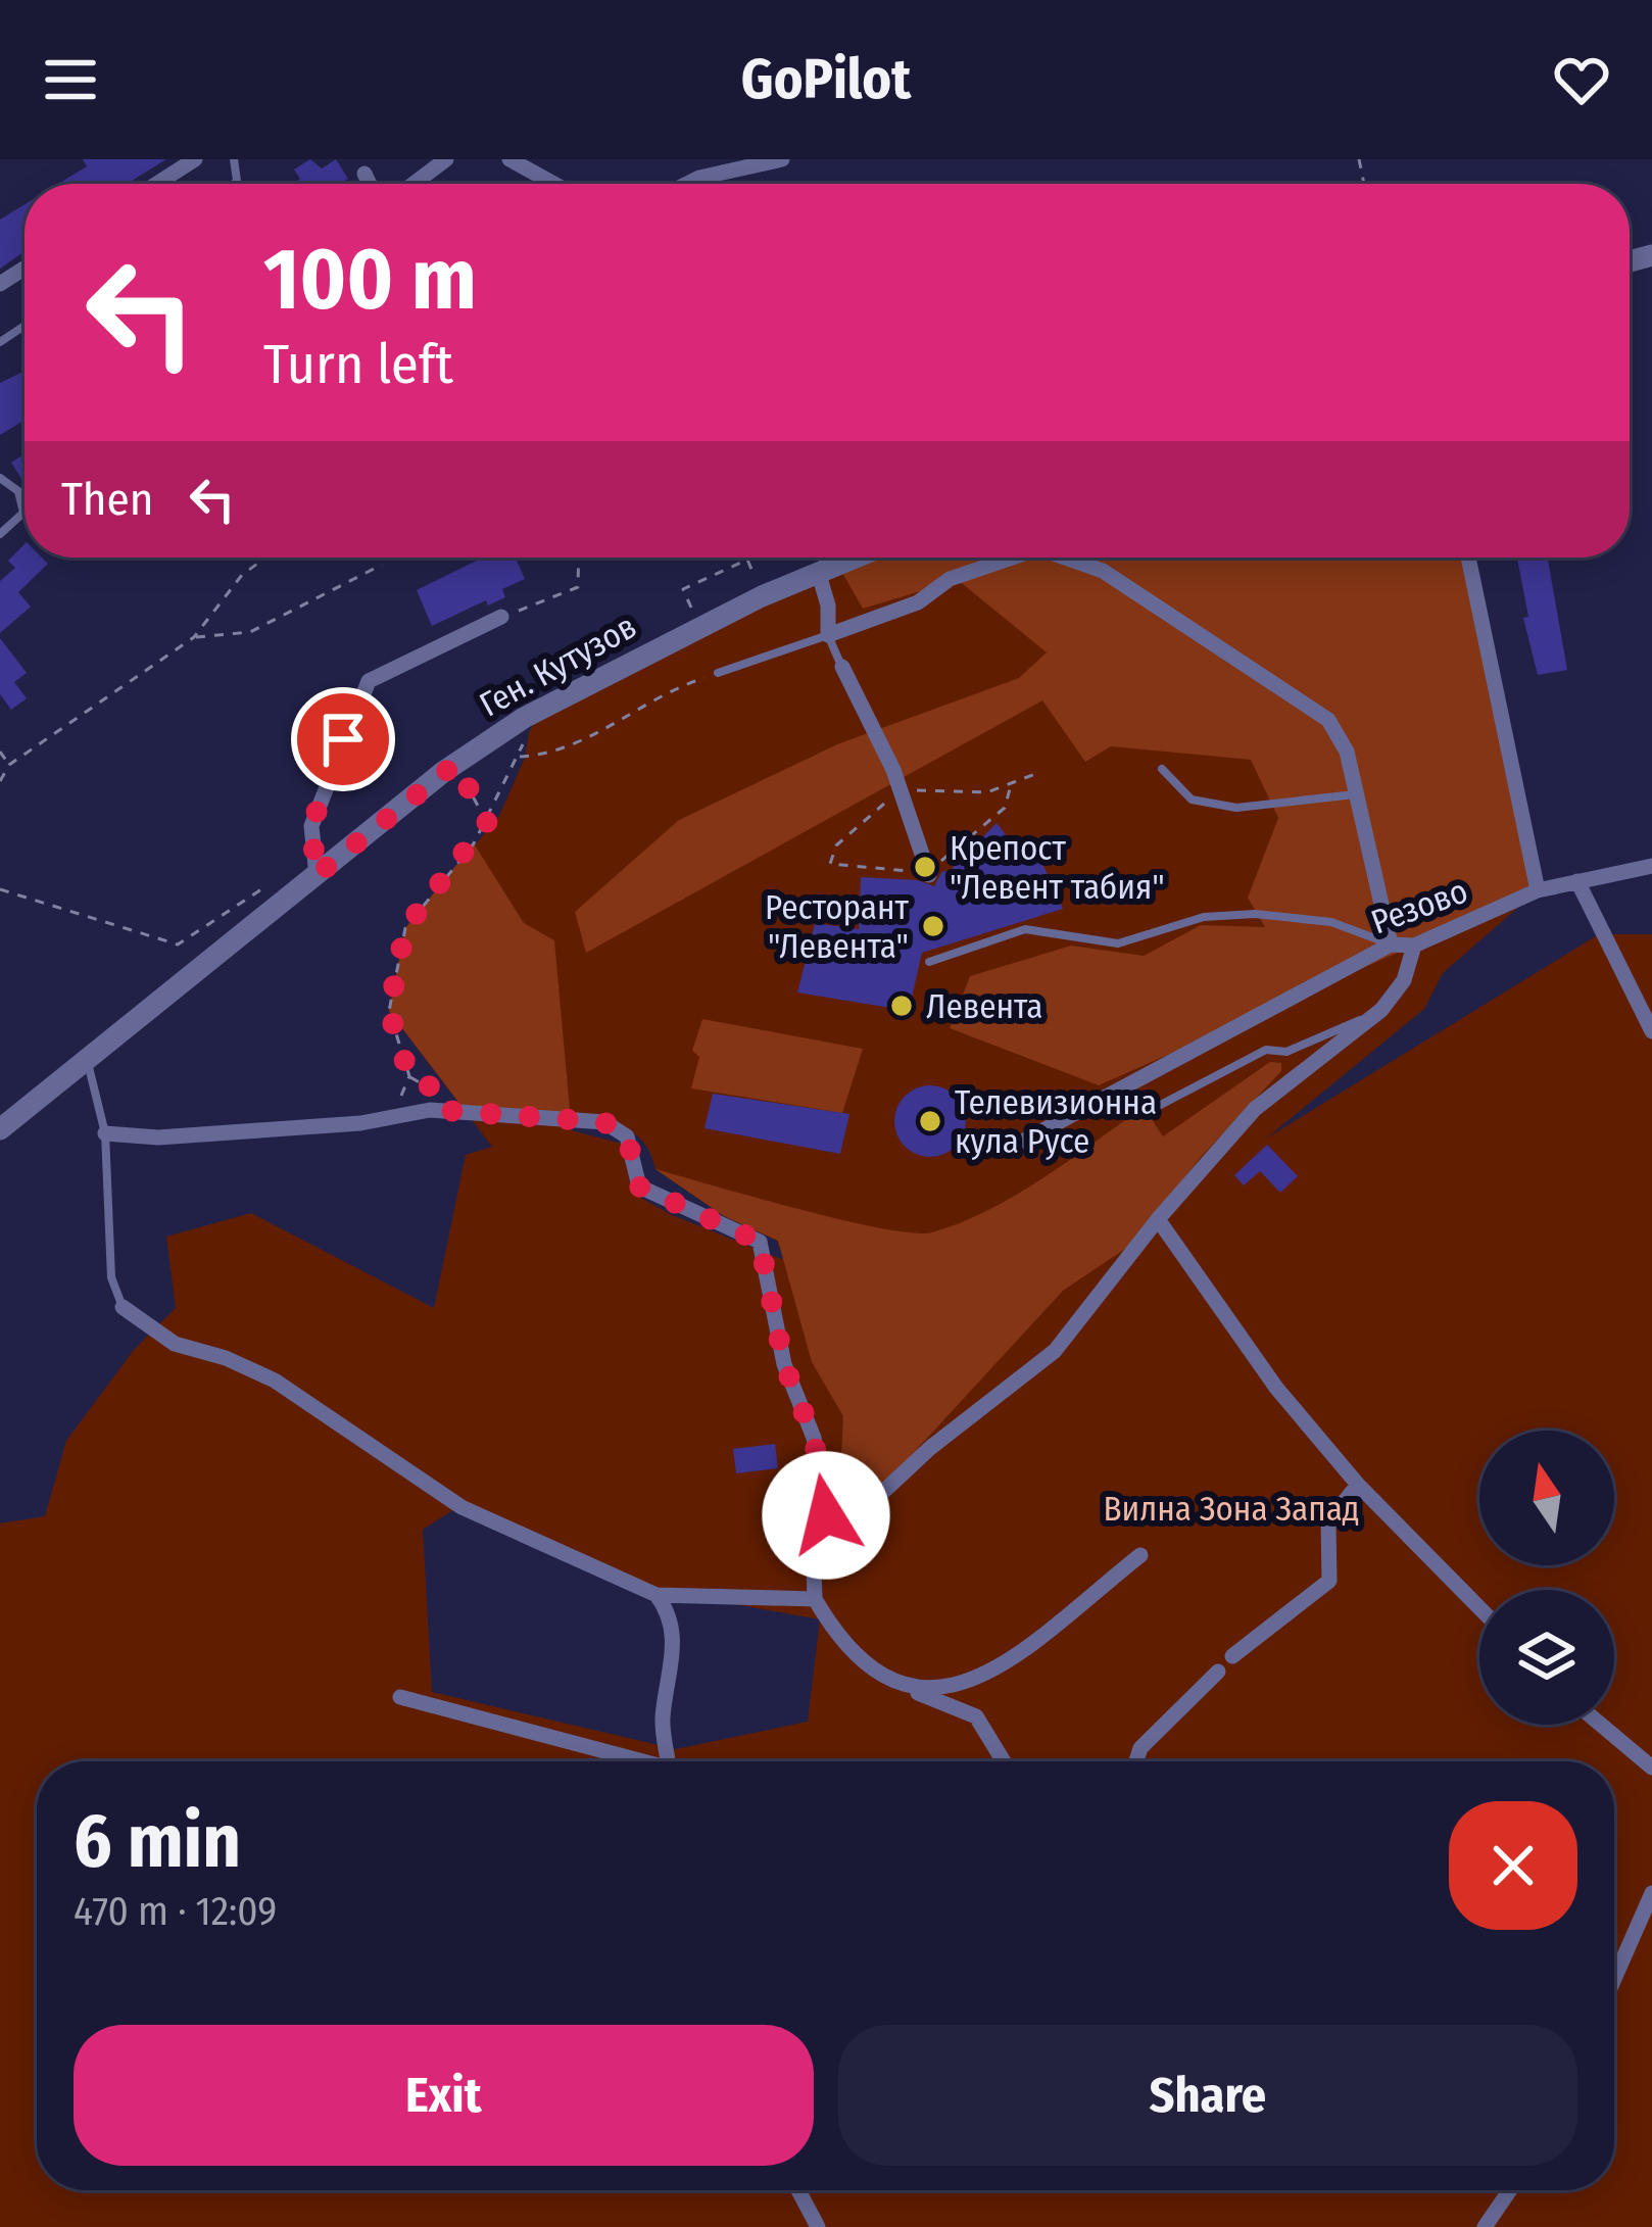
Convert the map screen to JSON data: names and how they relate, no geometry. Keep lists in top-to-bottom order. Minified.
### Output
{"streets":{"street":["Ген. Кутузов","Резово"]},"parks":["Вилна Зона Запад"],"places":["Крепост \"Левент табия\"","Ресторант \"Левента\"","Левента","Телевизионна кула Русе"],"north":"top","page":{"header":"GoPilot","turn":["100 m","Turn left"],"then":"Then","heading":["6 min","470 m · 12:09"],"buttons":["Exit","Share"]}}
